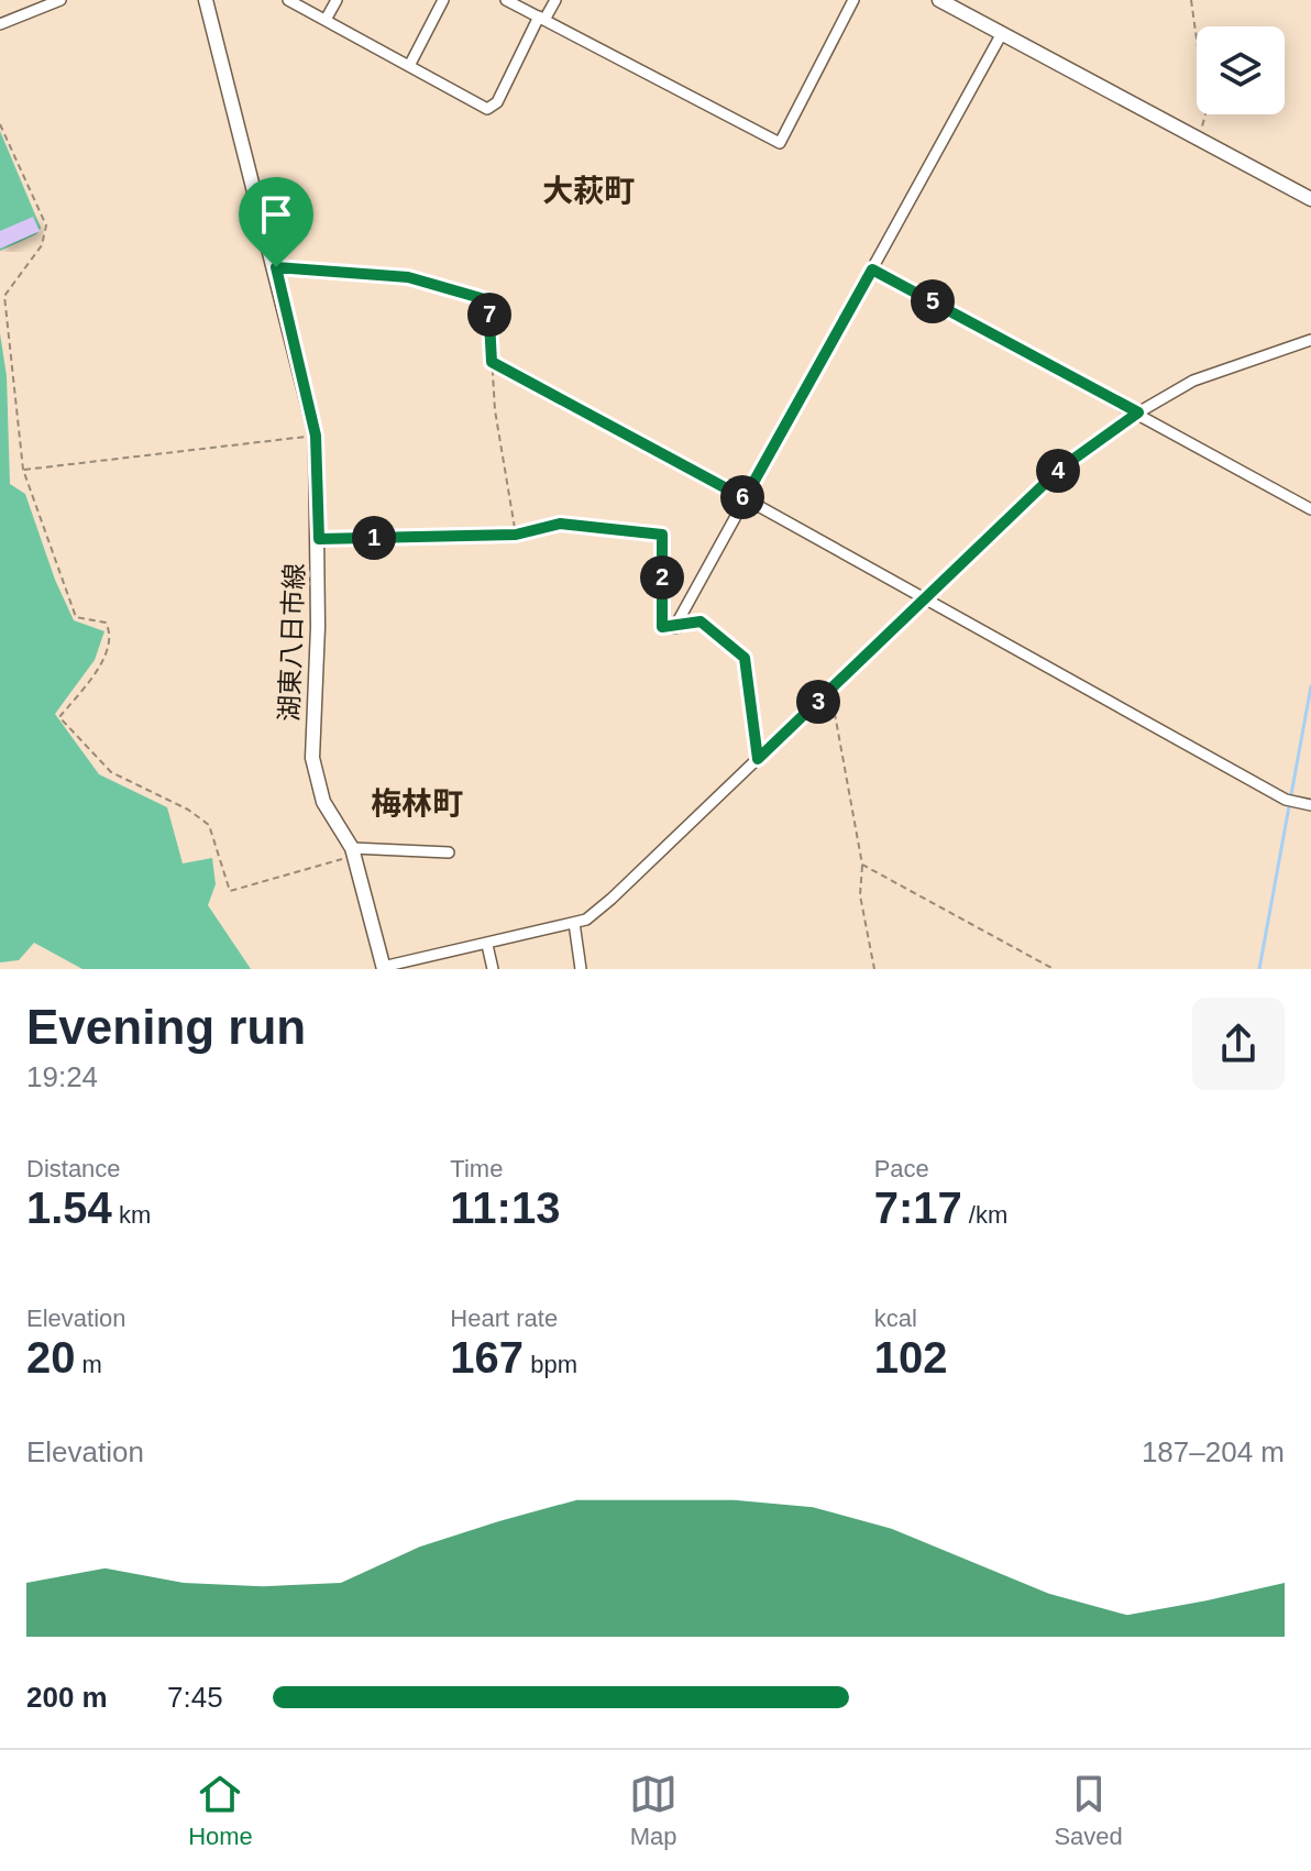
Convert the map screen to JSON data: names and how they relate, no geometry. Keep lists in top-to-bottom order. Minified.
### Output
{"streets":{"main road":["湖東八日市線"]},"districts":["大萩町","梅林町"],"page":{"pins":["5","7","4","6","1","2","3"],"heading":["Evening run","19:24"],"stats":[["Distance","1.54 km"],["Time","11:13"],["Pace","7:17 /km"],["Elevation","20 m"],["Heart rate","167 bpm"],["kcal","102"]],"chart":["Elevation","187–204 m"],"list":[{"name":"200 m","note":"7:45"}],"tabs":["Home","Map","Saved"]}}
